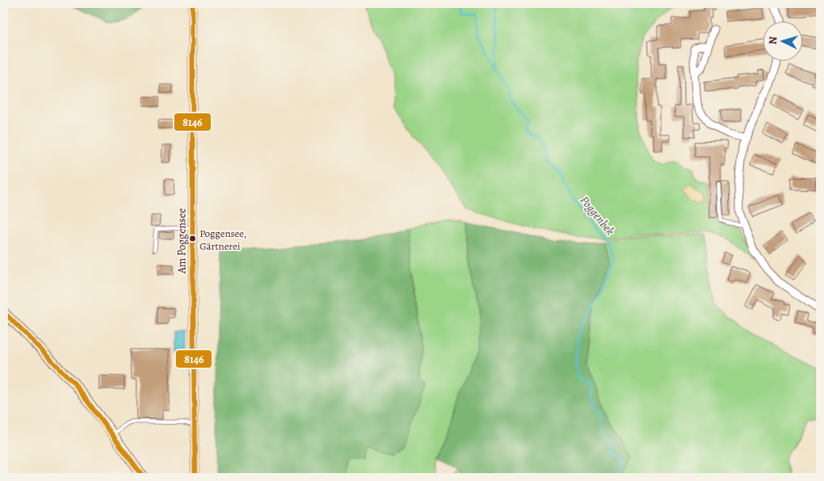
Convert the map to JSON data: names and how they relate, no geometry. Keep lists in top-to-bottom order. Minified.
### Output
{"streets":{"street":["Am Poggensee"]},"water":["Poggenbek"],"places":["Poggensee, Gärtnerei"],"lines":["transit line 8146"],"north":"left"}
